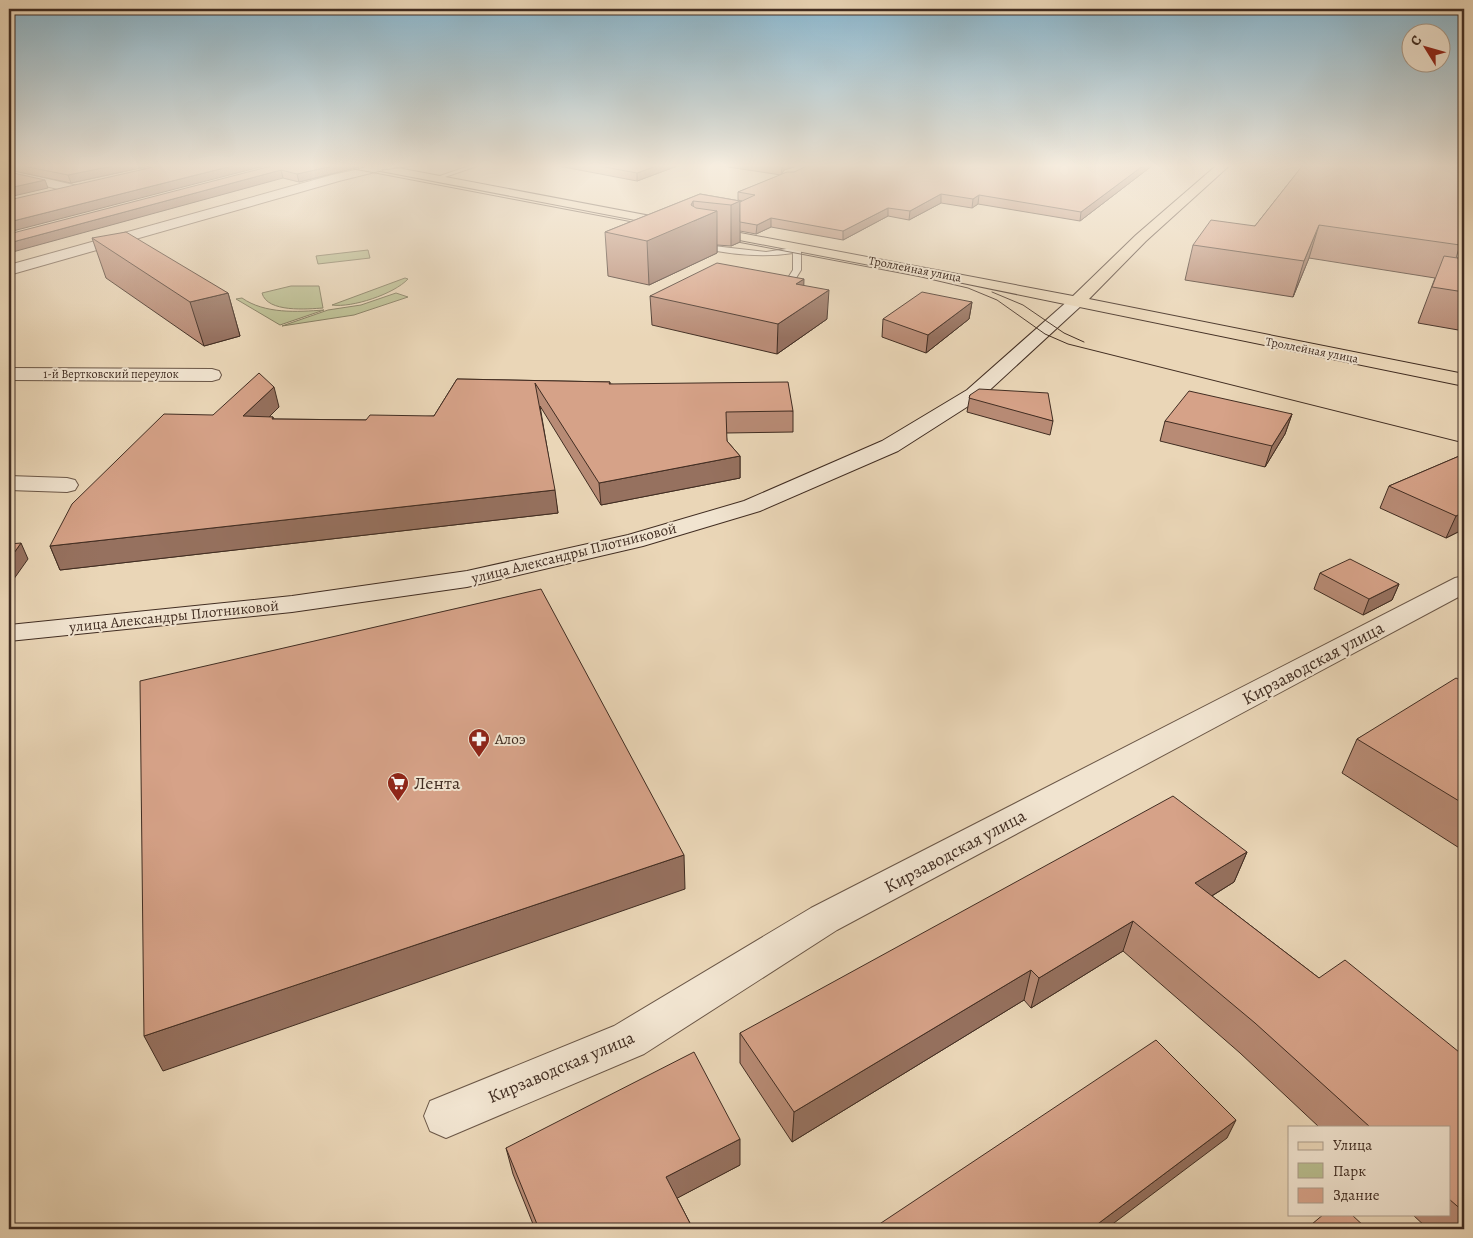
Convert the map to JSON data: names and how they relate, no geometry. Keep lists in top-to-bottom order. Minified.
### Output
{"streets":{"main road":["Троллейная улица"],"street":["1-й Вертковский переулок","улица Александры Плотниковой","Кирзаводская улица"]},"crossings":[["Троллейная улица","улица Александры Плотниковой"]],"places":{"pharmacy":["Алоэ"],"supermarket":["Лента"]},"legend":["Улица","Парк","Здание"],"north":"top left"}
